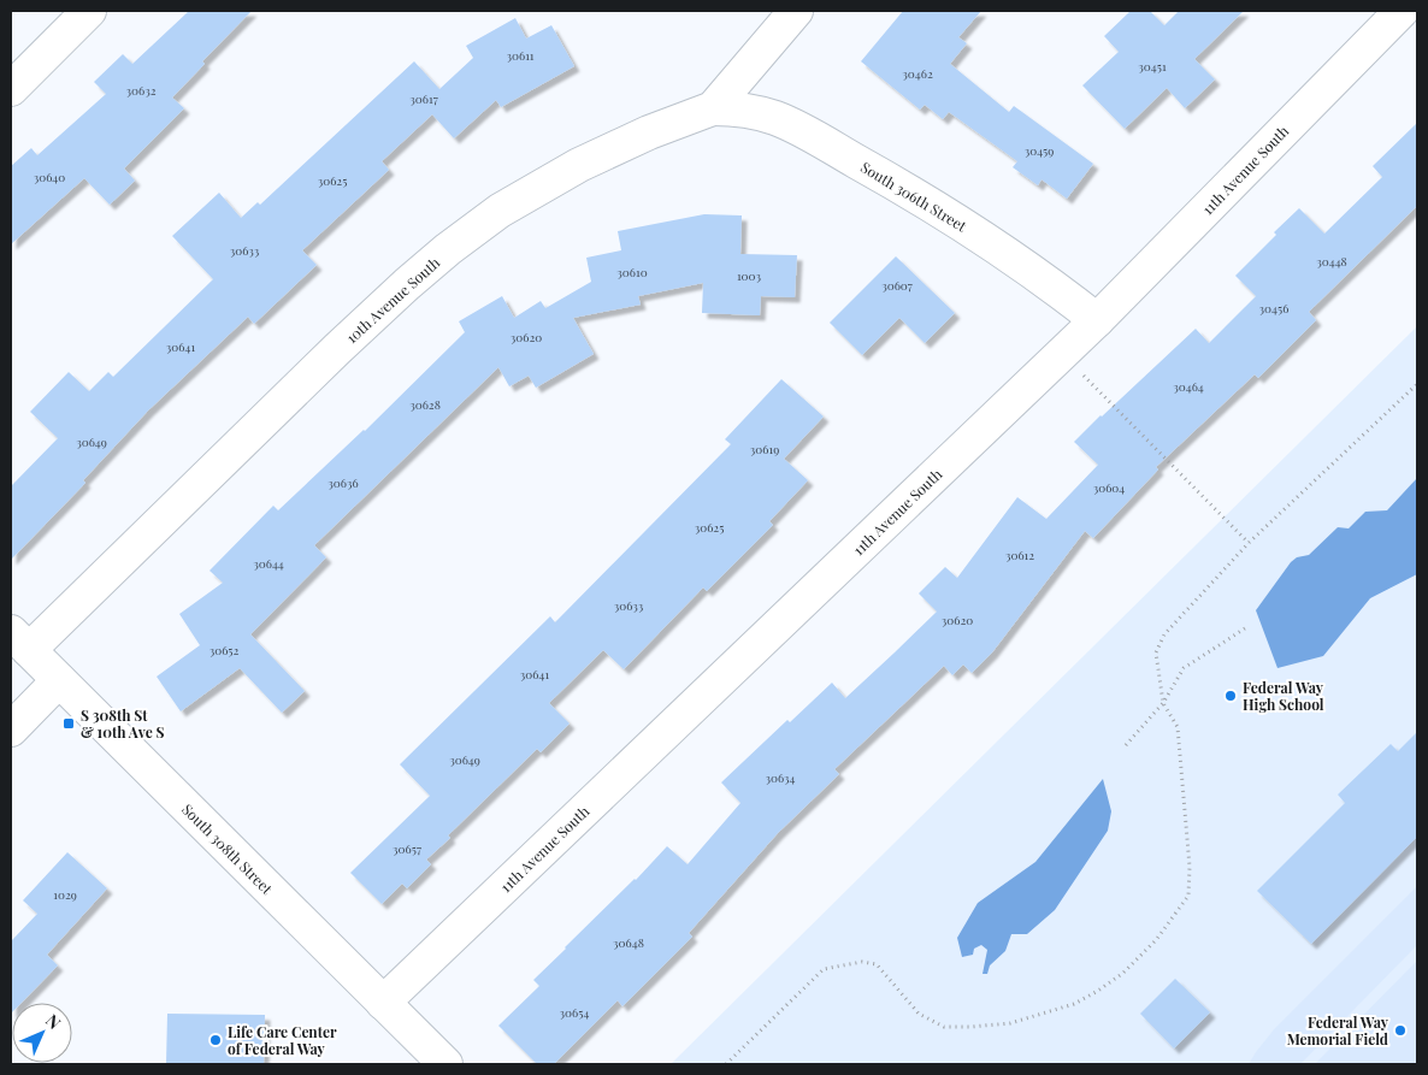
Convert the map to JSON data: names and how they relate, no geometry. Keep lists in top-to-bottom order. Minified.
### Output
{"streets":{"street":["11th Avenue South","South 306th Street","10th Avenue South","South 308th Street"]},"crossings":[["11th Avenue South","South 306th Street"],["11th Avenue South","South 308th Street"],["South 306th Street","10th Avenue South"],["10th Avenue South","South 308th Street"]],"places":{"other":["Federal Way High School","Federal Way Memorial Field","Life Care Center of Federal Way"],"transit":["S 308th St & 10th Ave S"]},"house_numbers":["30611","30451","30462","30632","30617","30459","30640","30625","30633","30448","30610","1003","30607","30456","30620","30641","30464","30628","30649","30619","30636","30604","30625","30612","30644","30633","30620","30652","30641","30649","30634","30657","1029","30648","30654"],"north":"top right"}
